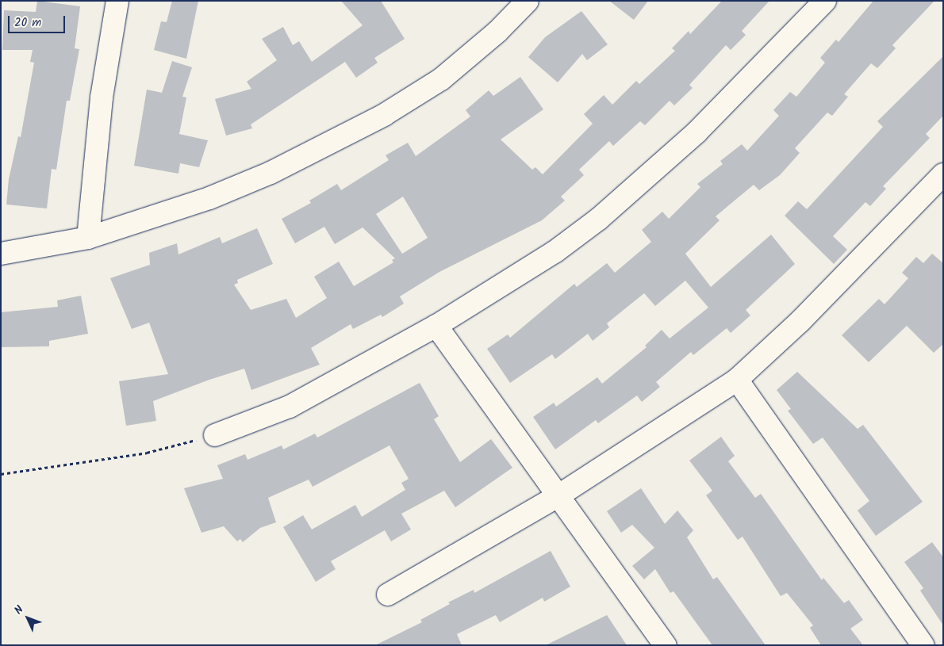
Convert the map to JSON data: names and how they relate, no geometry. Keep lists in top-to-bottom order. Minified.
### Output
{"scale_bar":"20 m","north":"top left"}
